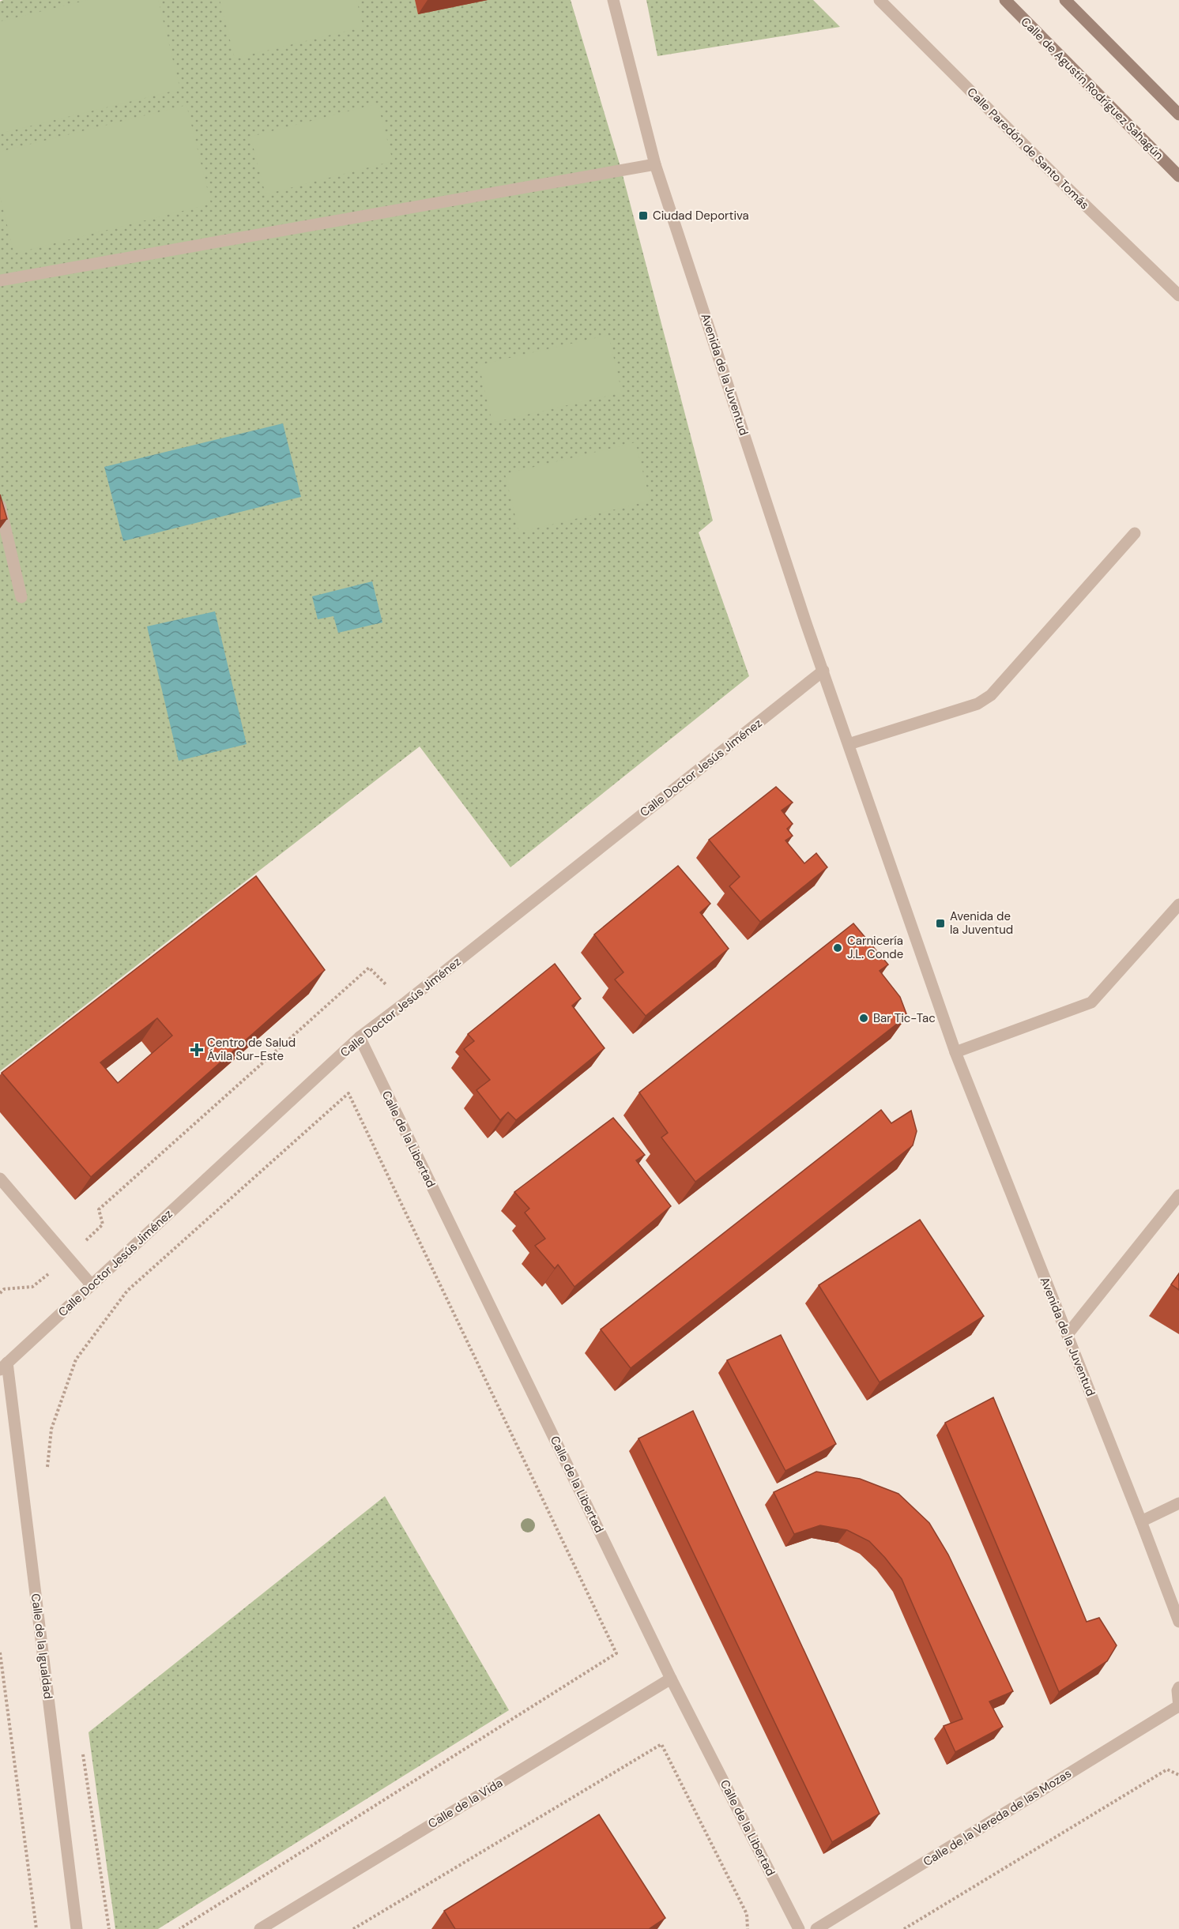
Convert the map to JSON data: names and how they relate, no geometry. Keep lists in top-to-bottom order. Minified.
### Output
{"streets":{"main road":["Calle de Agustín Rodríguez Sahagún"],"street":["Calle Paredón de Santo Tomás","Avenida de la Juventud","Calle Doctor Jesús Jiménez","Calle de la Libertad","Calle de la Igualdad","Calle de la Vida","Calle de la Vereda de las Mozas"]},"crossings":[["Avenida de la Juventud","Calle Doctor Jesús Jiménez"],["Calle Doctor Jesús Jiménez","Calle de la Libertad"],["Calle Doctor Jesús Jiménez","Calle de la Igualdad"],["Calle de la Libertad","Calle de la Vida"]],"places":{"transit":["Ciudad Deportiva","Avenida de la Juventud"],"other":["Carnicería J.L. Conde","Bar Tic-Tac"],"health":["Centro de Salud Ávila Sur-Este"]}}
